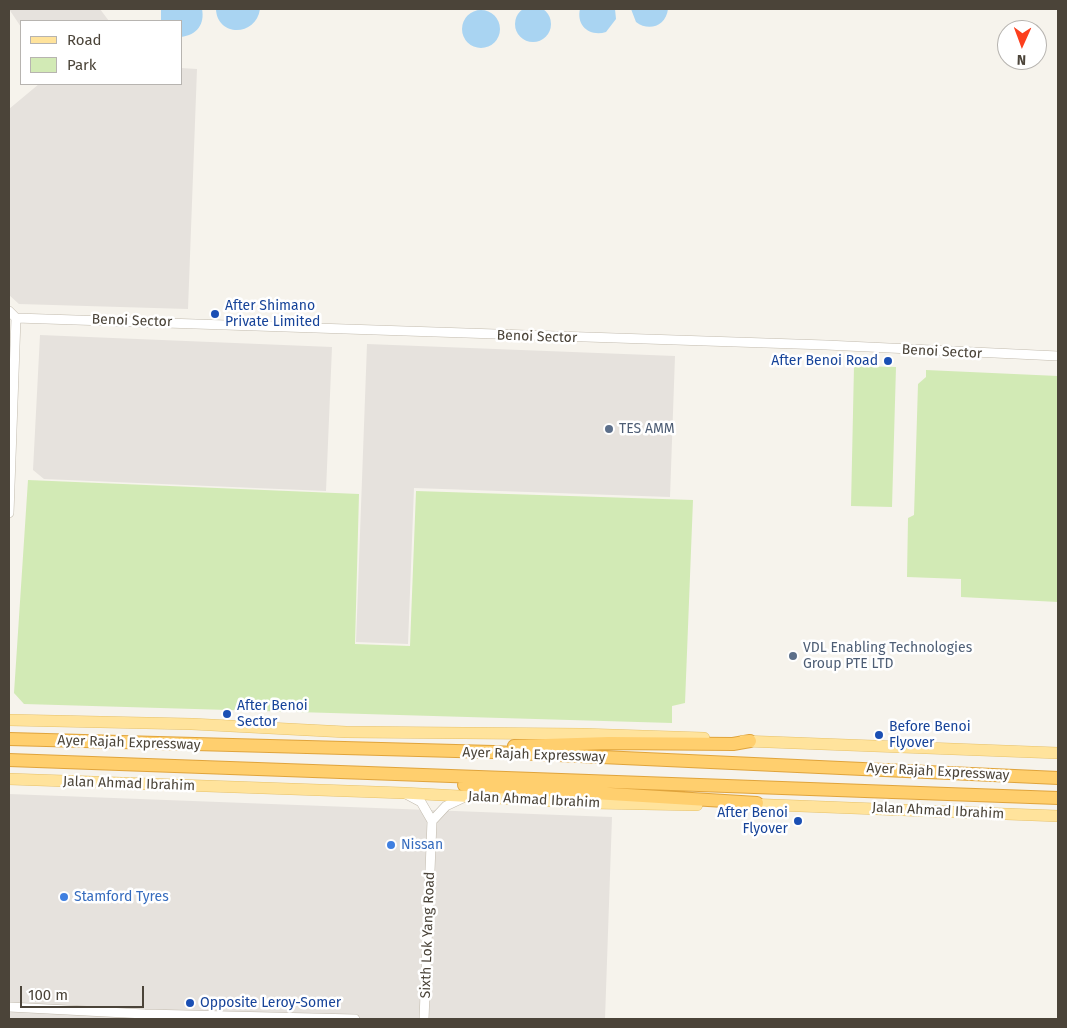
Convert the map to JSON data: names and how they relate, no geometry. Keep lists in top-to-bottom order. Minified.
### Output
{"streets":{"highway":["Ayer Rajah Expressway"],"main road":["Jalan Ahmad Ibrahim"],"street":["Benoi Sector","Sixth Lok Yang Road"]},"places":["After Shimano Private Limited","After Benoi Road","TES AMM","VDL Enabling Technologies Group PTE LTD","After Benoi Sector","Before Benoi Flyover","After Benoi Flyover","Nissan","Stamford Tyres","Opposite Leroy-Somer"],"legend":["Road","Park"],"scale_bar":"100 m","north":"bottom"}
